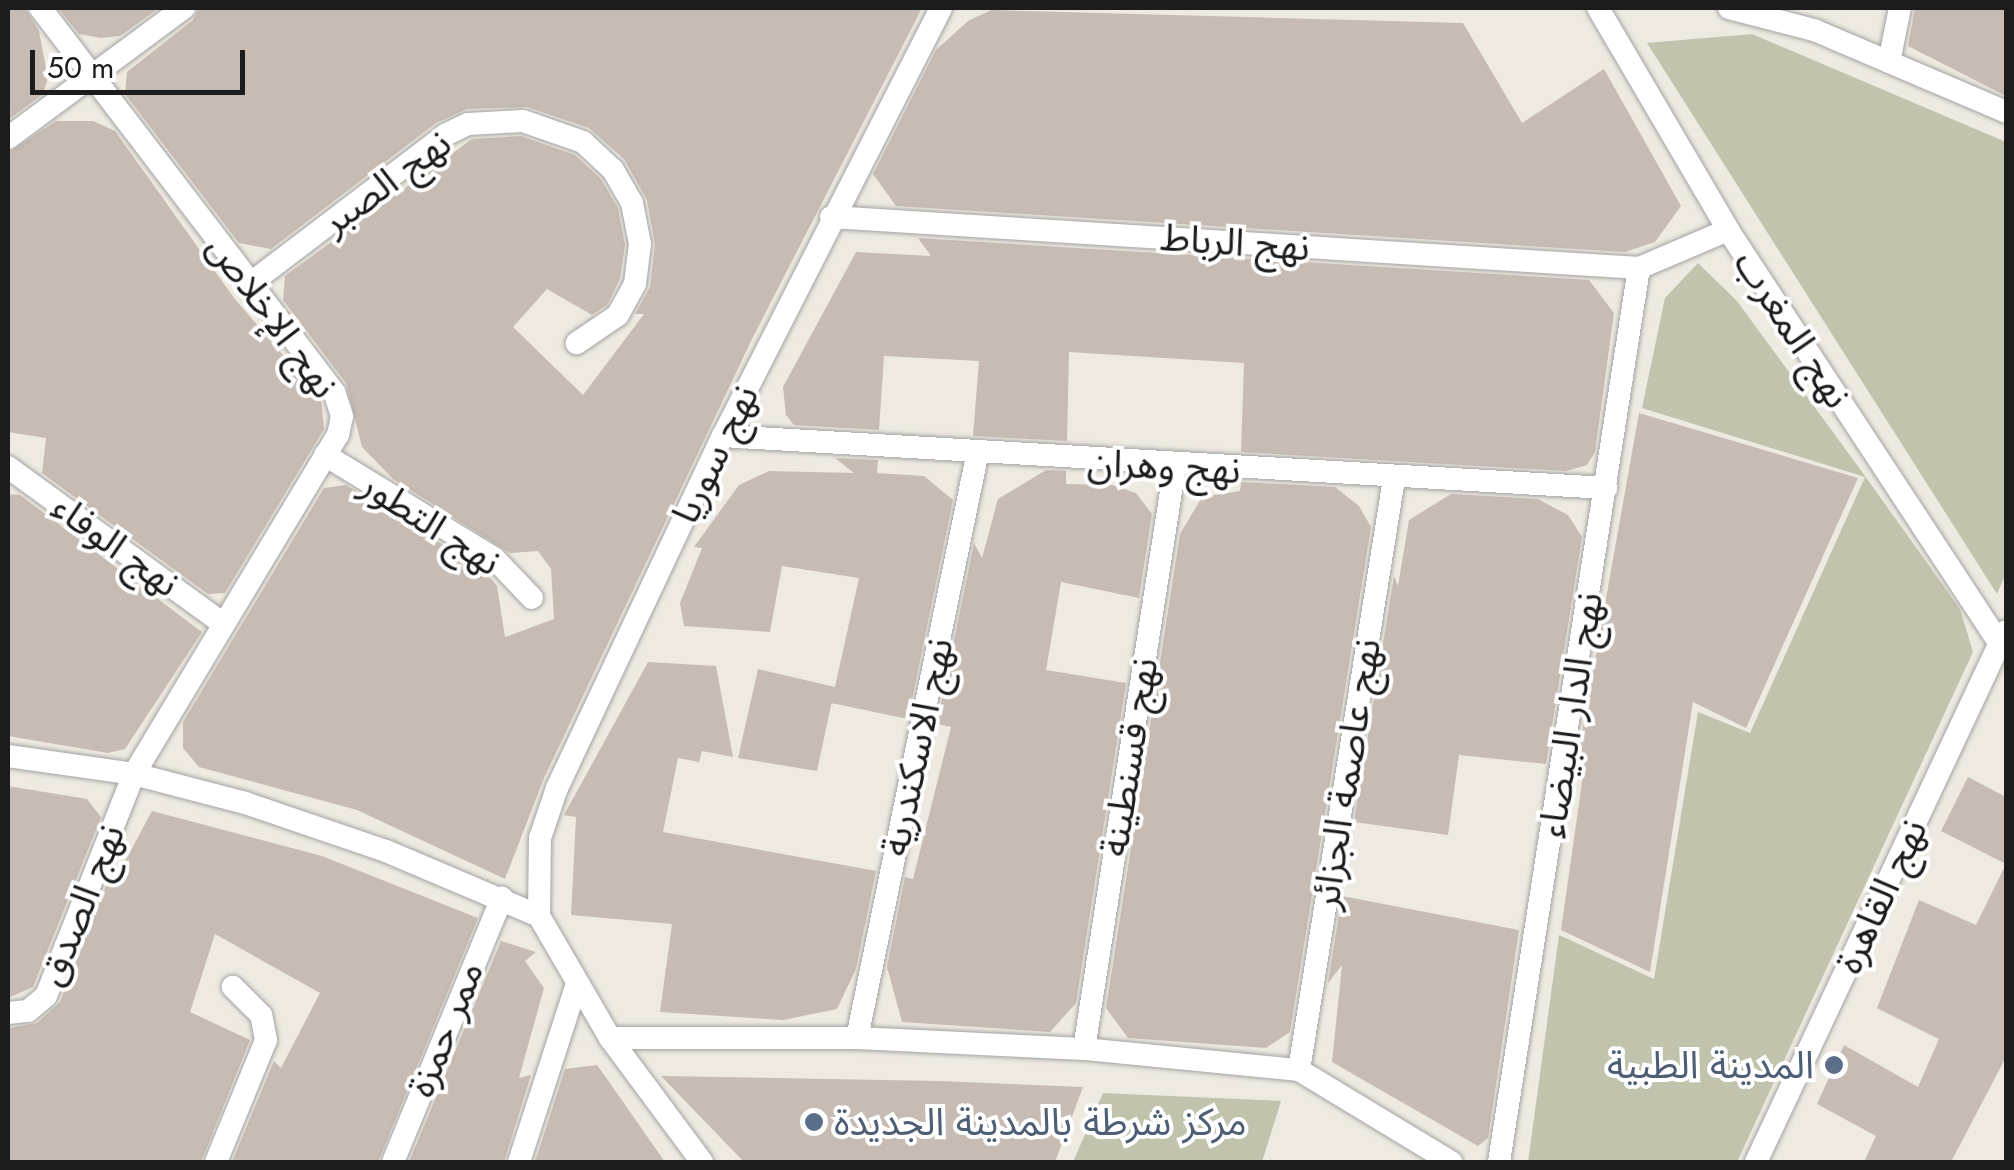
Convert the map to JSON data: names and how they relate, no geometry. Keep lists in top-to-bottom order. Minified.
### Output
{"streets":{"street":["نهج الصبر","نهج الرباط","نهج الإخلاص","نهج المغرب","نهج سوريا","نهج وهران","نهج التطور","نهج الوفاء","نهج الدار البيضاء","نهج الاسكندرية","نهج قسنطينة","نهج عاصمة الجزائر","نهج القاهرة","نهج الصدق","ممر حمزة"]},"crossings":[["نهج الصبر","نهج الإخلاص"],["نهج الرباط","نهج سوريا"],["نهج الرباط","نهج الدار البيضاء"],["نهج الإخلاص","نهج التطور"],["نهج الإخلاص","نهج الوفاء"],["نهج الإخلاص","نهج الصدق"],["نهج المغرب","نهج القاهرة"],["نهج سوريا","نهج وهران"],["نهج وهران","نهج الدار البيضاء"],["نهج وهران","نهج الاسكندرية"],["نهج وهران","نهج قسنطينة"],["نهج وهران","نهج عاصمة الجزائر"]],"places":["المدينة الطبية","مركز شرطة بالمدينة الجديدة"],"scale_bar":"50 m"}
